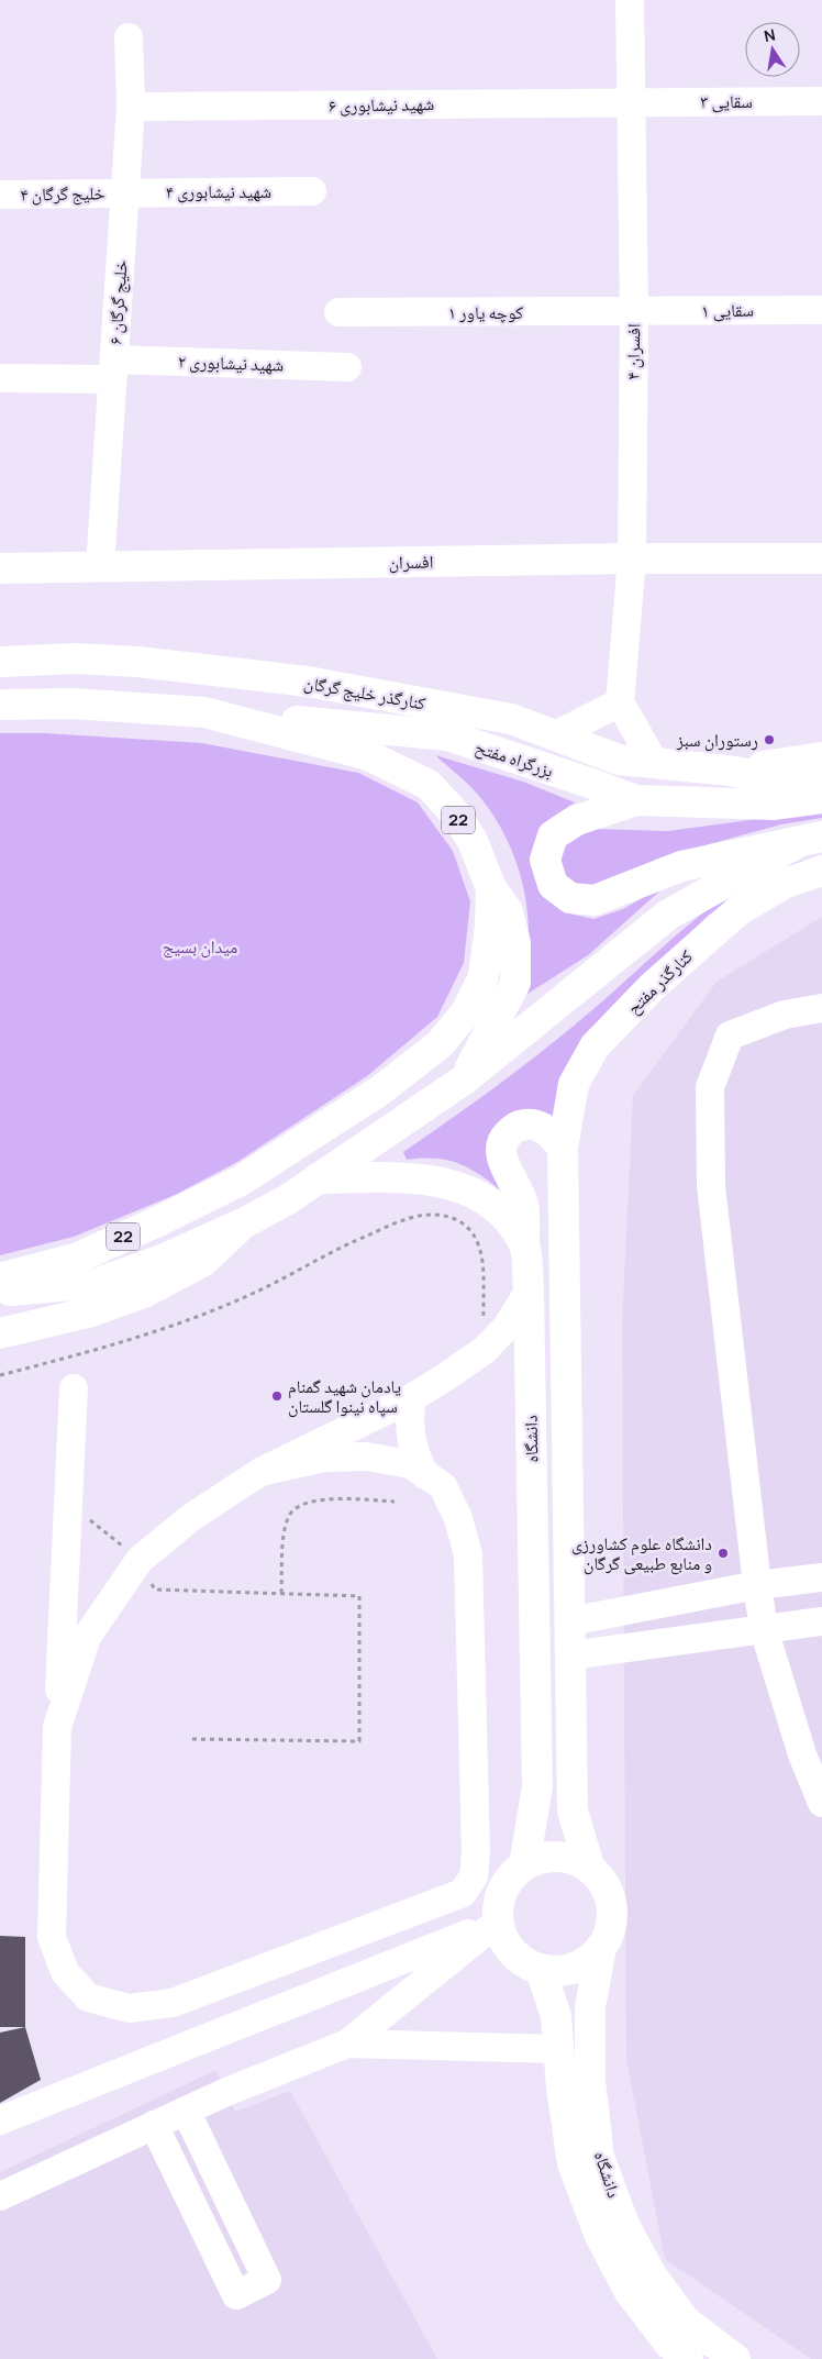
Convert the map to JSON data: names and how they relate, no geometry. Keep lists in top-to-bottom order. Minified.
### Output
{"streets":{"main road":["افسران","کنارگذر خلیج گرگان","بزرگراه مفتح","22","کنارگذر مفتح","دانشگاه"],"street":["سقایی ۳","شهید نیشابوری ۶","شهید نیشابوری ۴","خلیج گرگان ۴","خلیج گرگان ۶","سقایی ۱","کوچه یاور ۱","افسران ۴","شهید نیشابوری ۲"]},"crossings":[["سقایی ۳","شهید نیشابوری ۶"],["سقایی ۳","افسران ۴"],["شهید نیشابوری ۶","خلیج گرگان ۶"],["شهید نیشابوری ۶","افسران ۴"],["شهید نیشابوری ۴","خلیج گرگان ۴"],["شهید نیشابوری ۴","خلیج گرگان ۶"],["خلیج گرگان ۴","خلیج گرگان ۶"],["خلیج گرگان ۶","شهید نیشابوری ۲"],["خلیج گرگان ۶","افسران"],["سقایی ۱","کوچه یاور ۱"],["سقایی ۱","افسران ۴"],["کوچه یاور ۱","افسران ۴"],["افسران ۴","افسران"],["بزرگراه مفتح","22"],["22","دانشگاه"],["کنارگذر مفتح","دانشگاه"]],"parks":["میدان بسیج"],"places":["رستوران سبز","یادمان شهید گمنام سپاه نینوا گلستان","دانشگاه علوم کشاورزی و منابع طبیعی گرگان"],"north":"top"}
